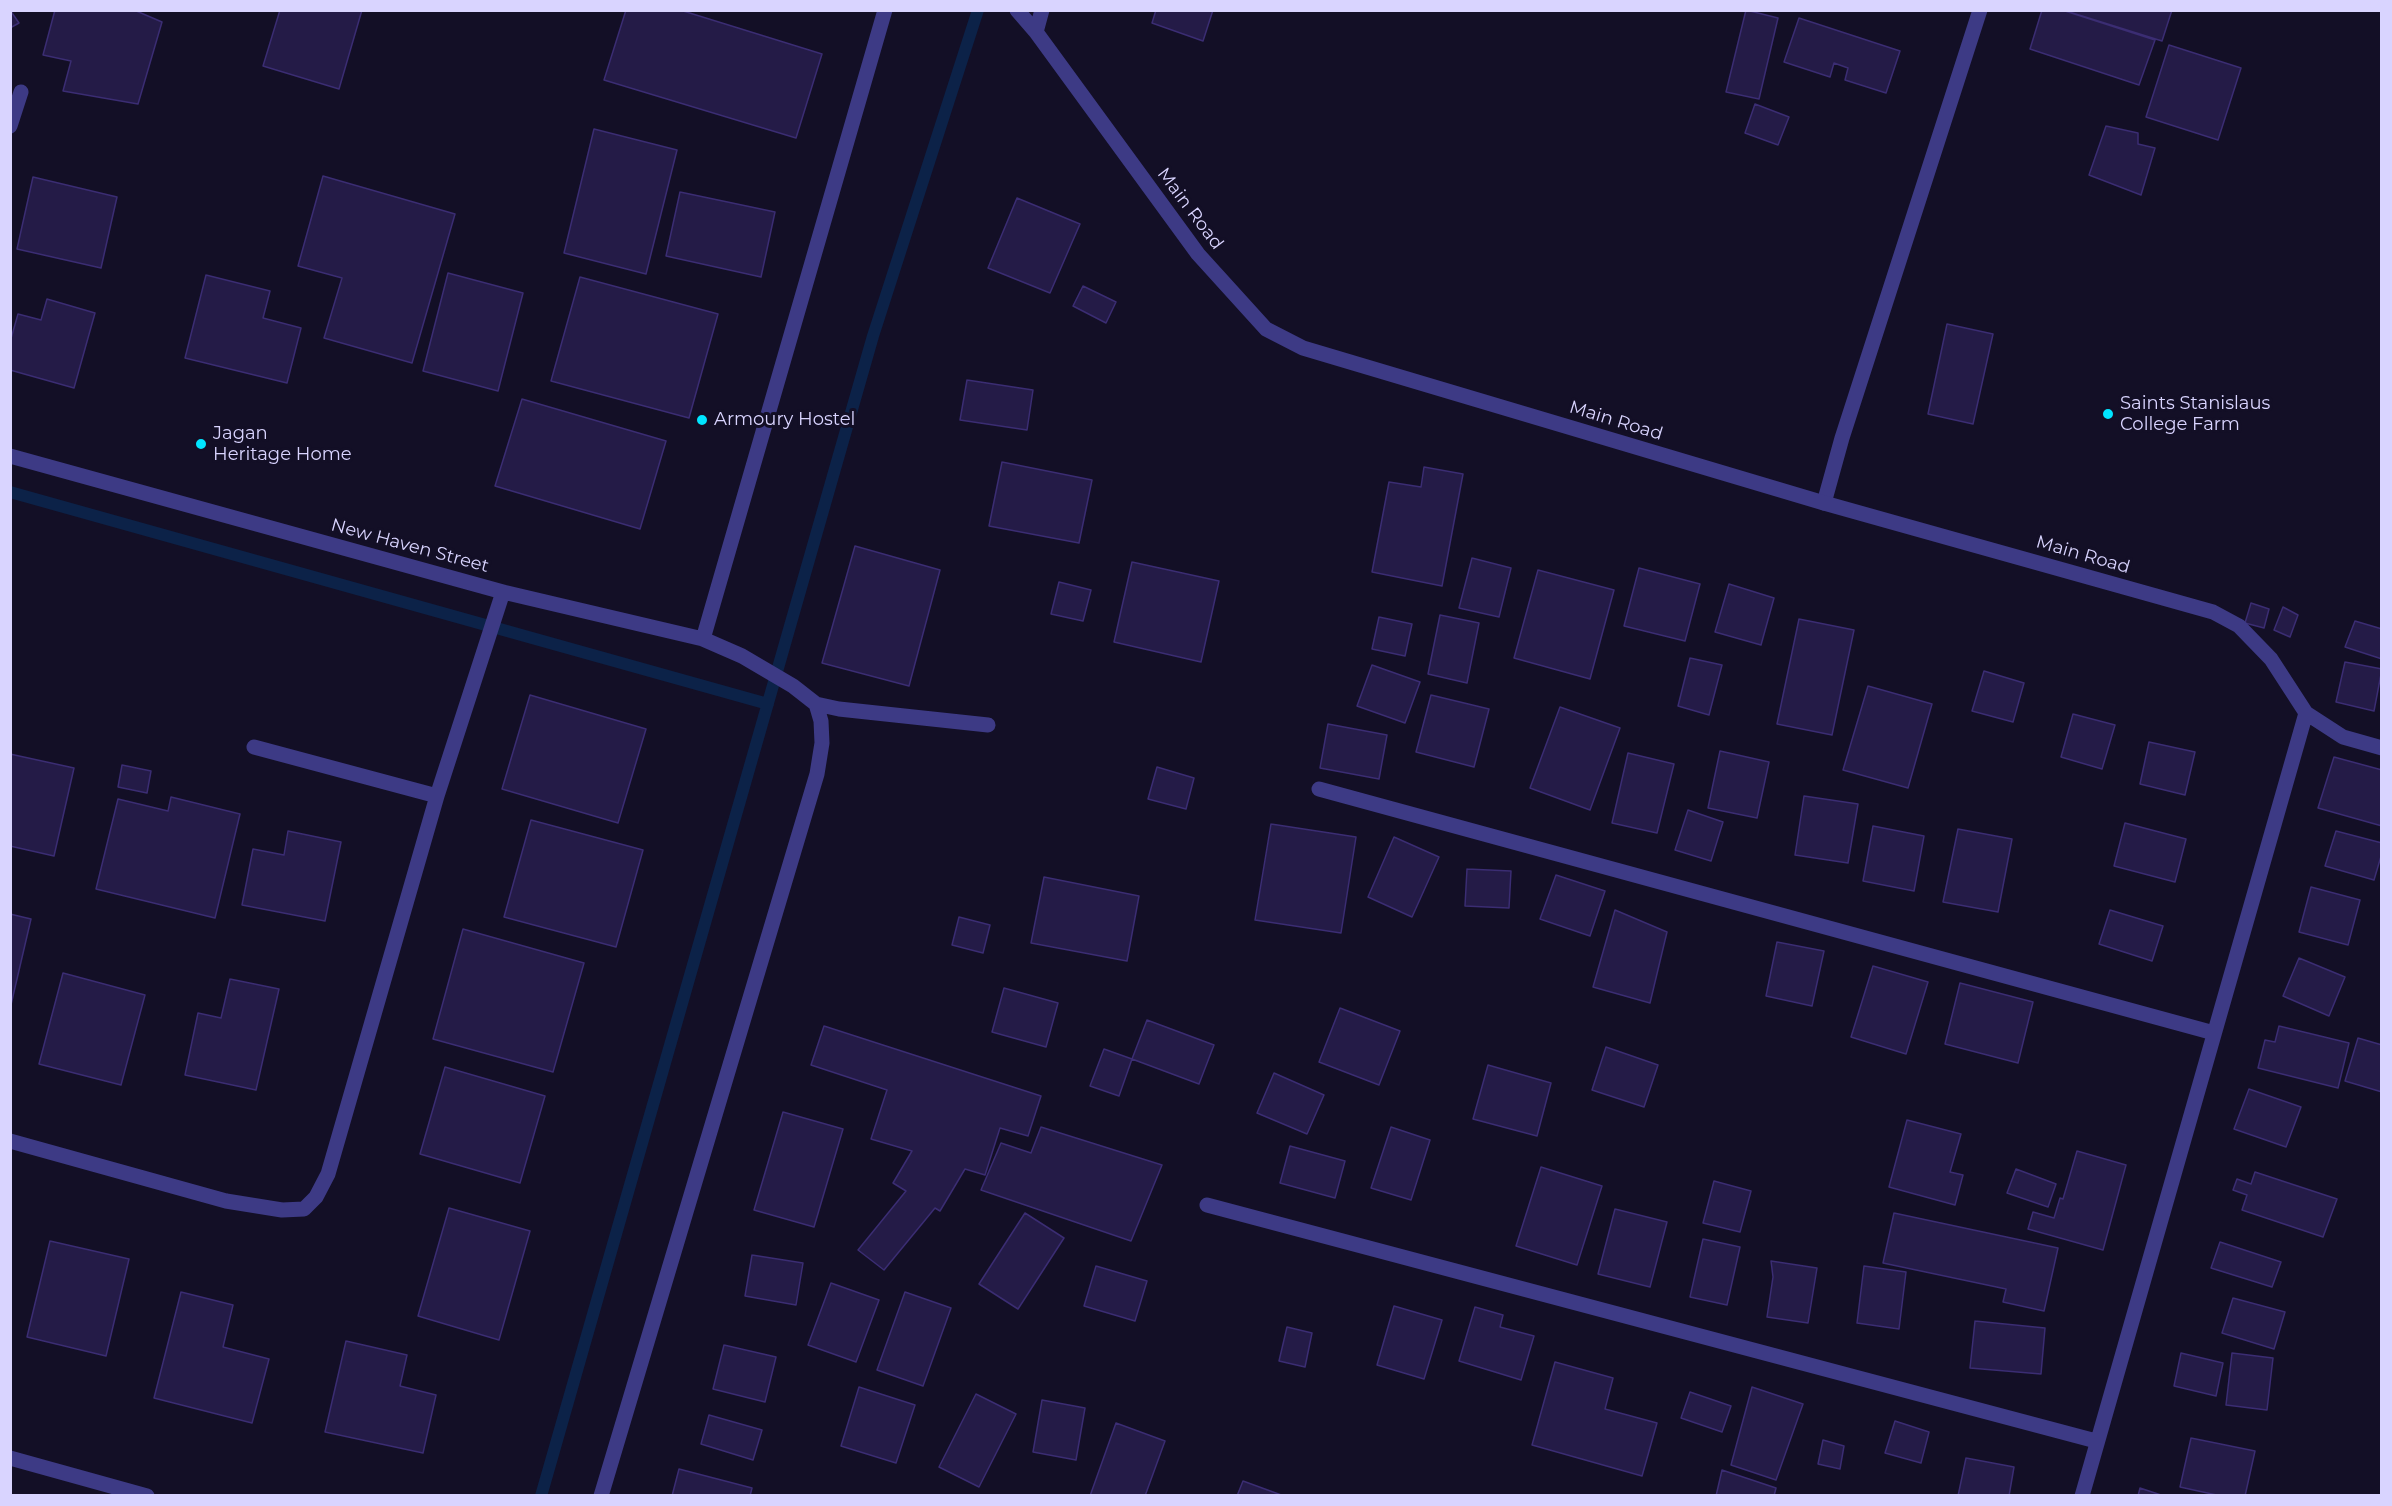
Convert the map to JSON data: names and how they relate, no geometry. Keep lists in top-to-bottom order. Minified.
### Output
{"streets":{"street":["Main Road","New Haven Street"]},"places":["Saints Stanislaus College Farm","Armoury Hostel","Jagan Heritage Home"]}
